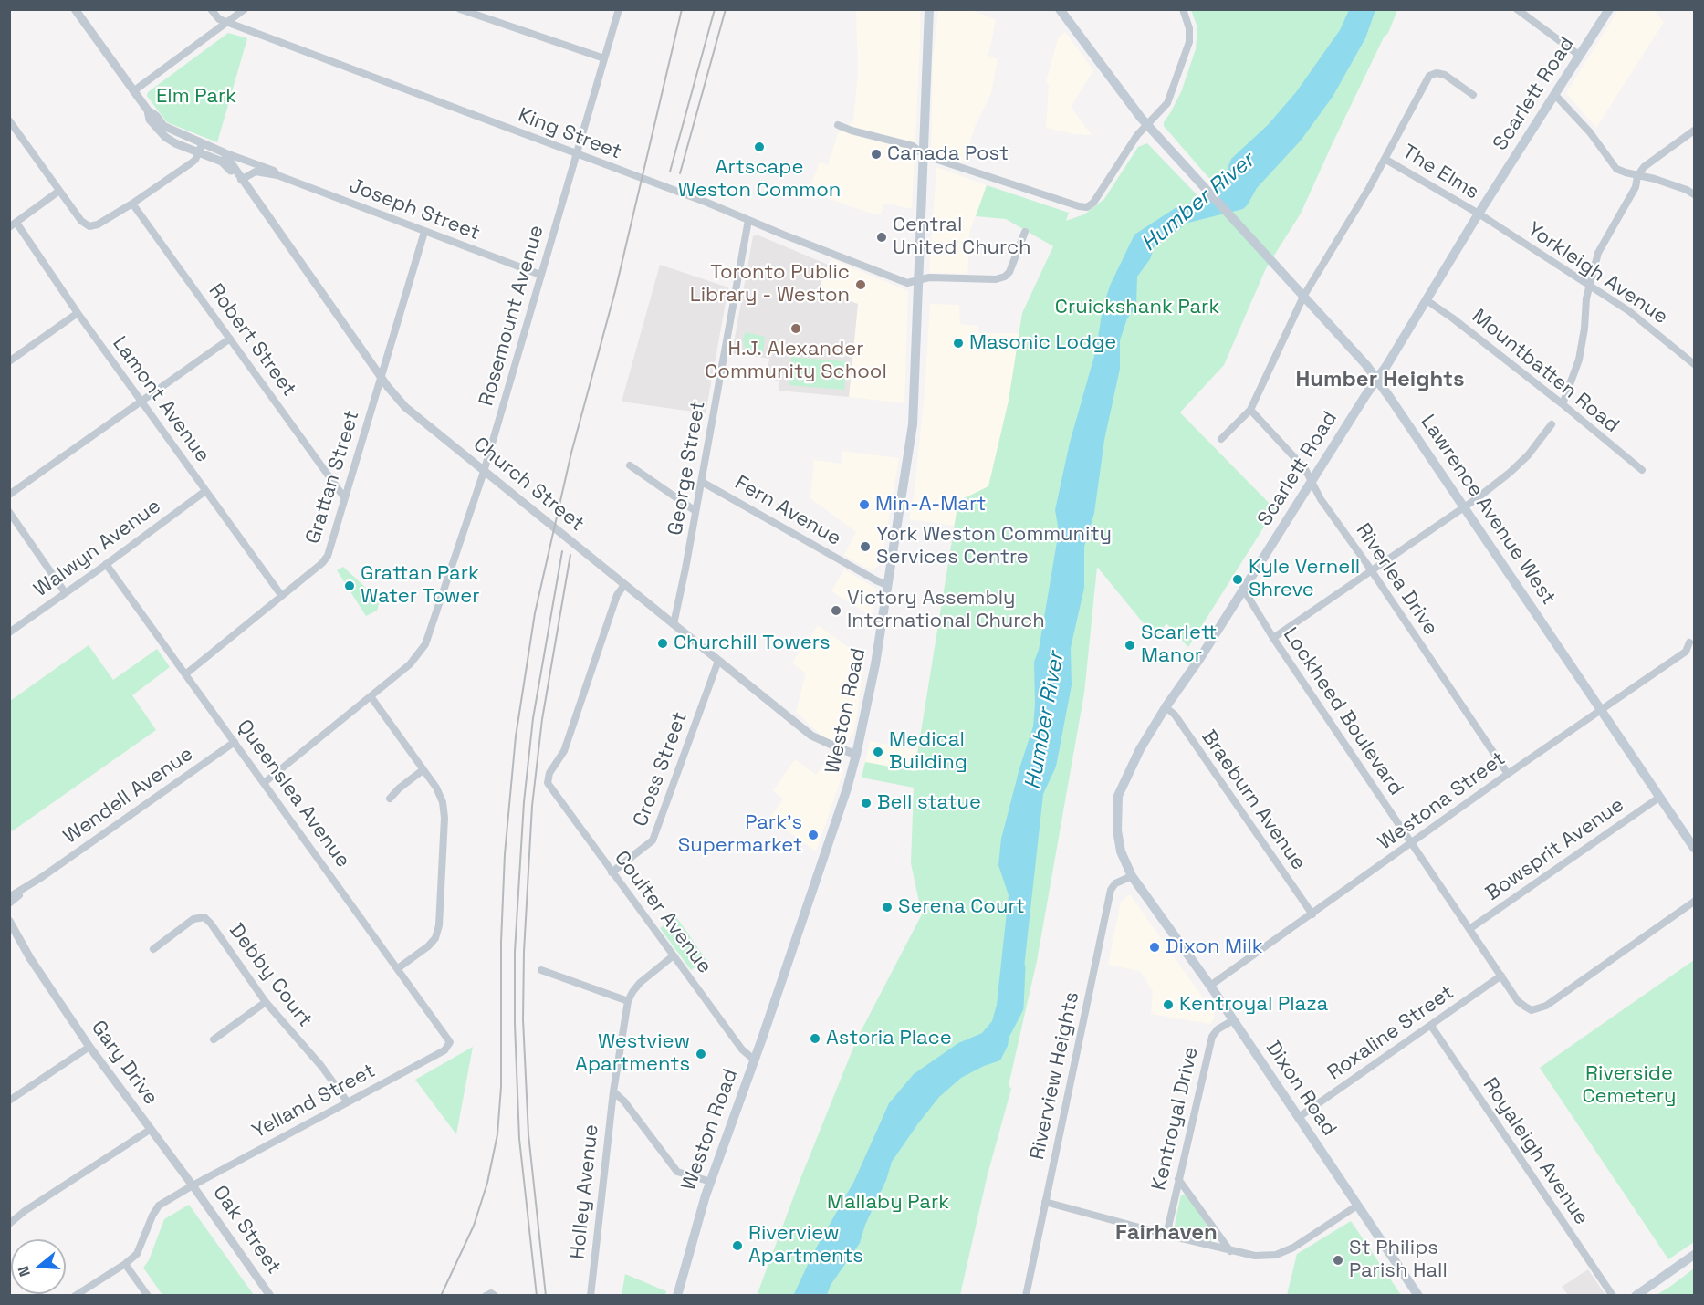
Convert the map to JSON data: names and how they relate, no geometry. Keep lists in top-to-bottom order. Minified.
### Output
{"streets":{"main road":["Scarlett Road","Lawrence Avenue West","Weston Road","Dixon Road"],"street":["King Street","The Elms","Joseph Street","Yorkleigh Avenue","Rosemount Avenue","Robert Street","Mountbatten Road","Lamont Avenue","George Street","Grattan Street","Church Street","Fern Avenue","Walwyn Avenue","Riverlea Drive","Lockheed Boulevard","Cross Street","Queenslea Avenue","Wendell Avenue","Braeburn Avenue","Westona Street","Bowsprit Avenue","Coulter Avenue","Debby Court","Roxaline Street","Gary Drive","Riverview Heights","Yelland Street","Kentroyal Drive","Royaleigh Avenue","Holley Avenue","Oak Street"]},"crossings":[["Scarlett Road","The Elms"],["Scarlett Road","Yorkleigh Avenue"],["Scarlett Road","Mountbatten Road"],["Scarlett Road","Lawrence Avenue West"],["Scarlett Road","Riverlea Drive"],["Scarlett Road","Lockheed Boulevard"],["Scarlett Road","Braeburn Avenue"],["Scarlett Road","Riverview Heights"],["Scarlett Road","Dixon Road"],["King Street","Rosemount Avenue"],["King Street","George Street"],["King Street","Weston Road"],["The Elms","Yorkleigh Avenue"],["Joseph Street","Rosemount Avenue"],["Joseph Street","Grattan Street"],["Joseph Street","Church Street"],["Rosemount Avenue","Church Street"],["Rosemount Avenue","Queenslea Avenue"],["Robert Street","Grattan Street"],["Lamont Avenue","Grattan Street"],["Lamont Avenue","Walwyn Avenue"],["George Street","Church Street"],["George Street","Fern Avenue"],["Grattan Street","Church Street"],["Grattan Street","Queenslea Avenue"],["Church Street","Weston Road"],["Church Street","Cross Street"],["Church Street","Coulter Avenue"],["Lawrence Avenue West","Westona Street"],["Lawrence Avenue West","Bowsprit Avenue"],["Fern Avenue","Weston Road"],["Walwyn Avenue","Queenslea Avenue"],["Riverlea Drive","Westona Street"],["Weston Road","Coulter Avenue"],["Lockheed Boulevard","Westona Street"],["Lockheed Boulevard","Bowsprit Avenue"],["Lockheed Boulevard","Roxaline Street"],["Cross Street","Coulter Avenue"],["Queenslea Avenue","Wendell Avenue"],["Queenslea Avenue","Yelland Street"],["Braeburn Avenue","Westona Street"],["Westona Street","Dixon Road"],["Debby Court","Yelland Street"],["Roxaline Street","Dixon Road"],["Roxaline Street","Royaleigh Avenue"],["Gary Drive","Yelland Street"],["Gary Drive","Oak Street"],["Dixon Road","Kentroyal Drive"],["Yelland Street","Oak Street"]],"districts":["Humber Heights","Fairhaven"],"water":["Humber River"],"parks":["Elm Park","Cruickshank Park","Riverside Cemetery","Mallaby Park"],"places":["Artscape Weston Common","Canada Post","Central United Church","Toronto Public Library - Weston","H.J. Alexander Community School","Masonic Lodge","Min-A-Mart","York Weston Community Services Centre","Kyle Vernell Shreve","Grattan Park Water Tower","Victory Assembly International Church","Churchill Towers","Scarlett Manor","Medical Building","Bell statue","Park's Supermarket","Serena Court","Dixon Milk","Kentroyal Plaza","Astoria Place","Westview Apartments","Riverview Apartments","St Philips Parish Hall"],"north":"left"}
